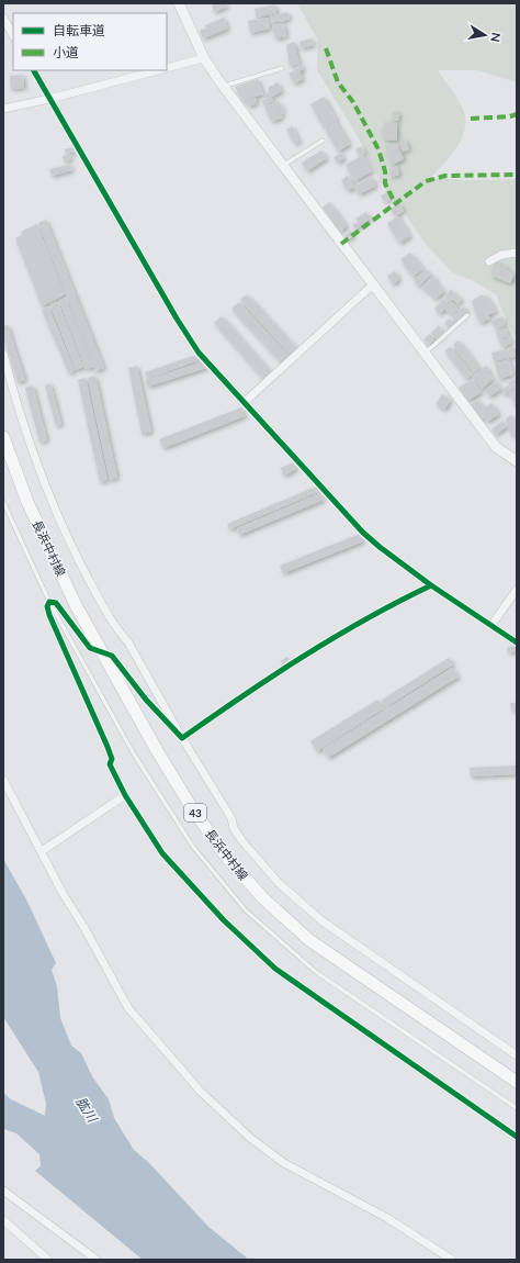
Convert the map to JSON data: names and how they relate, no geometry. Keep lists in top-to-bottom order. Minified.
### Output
{"streets":{"main road":["長浜中村線","43"]},"water":["肱川"],"legend":["自転車道","小道"],"north":"right"}
